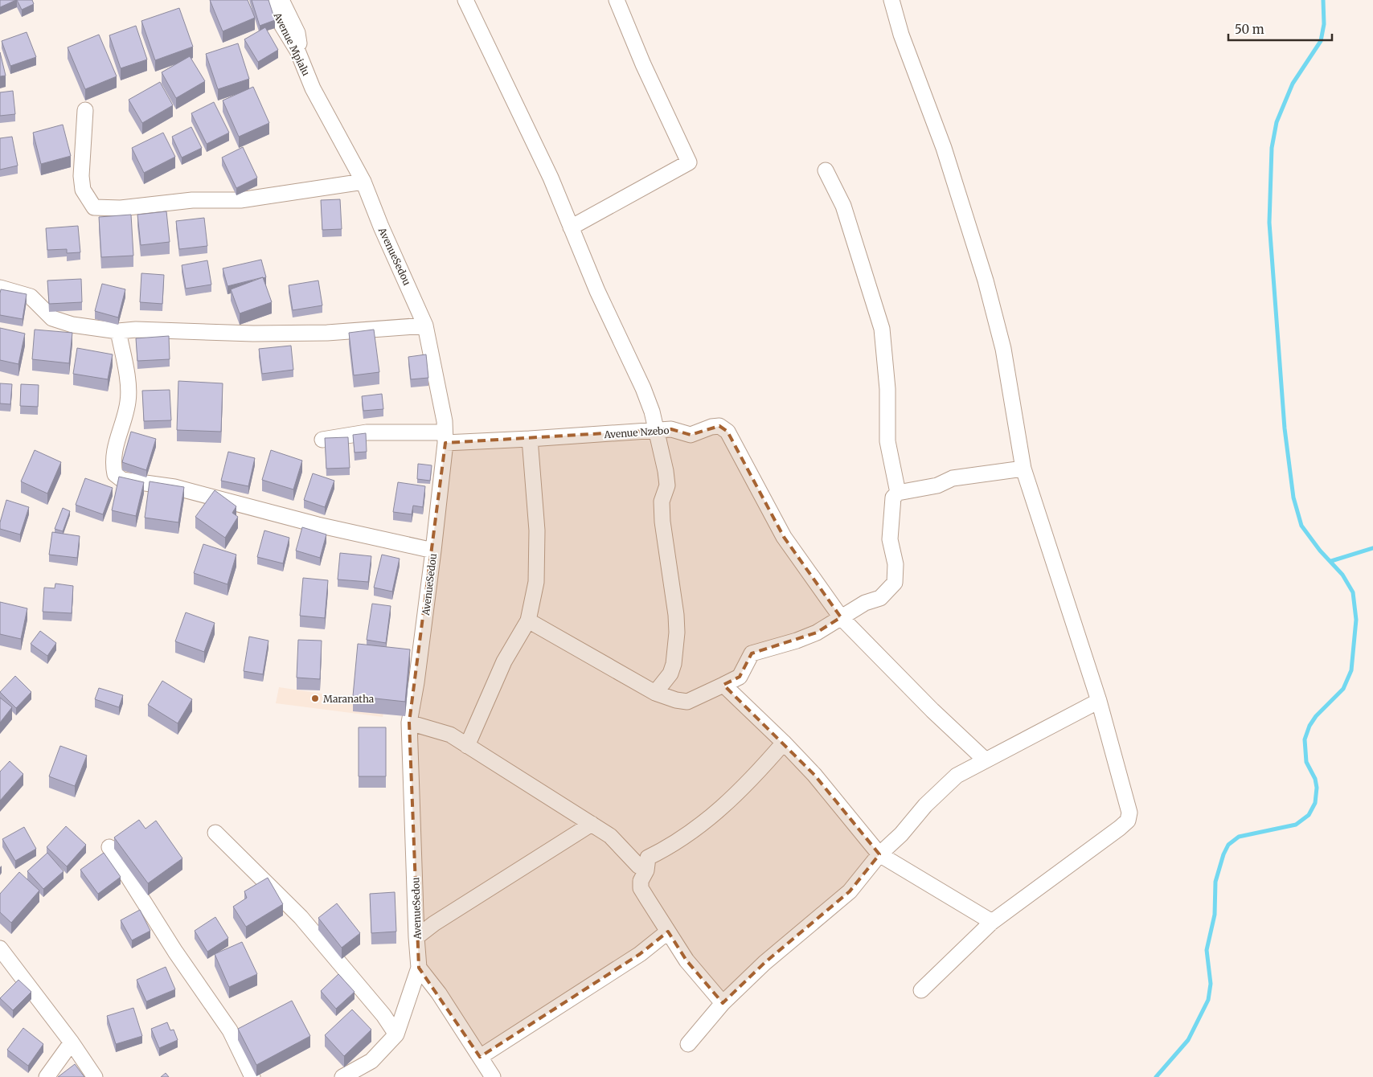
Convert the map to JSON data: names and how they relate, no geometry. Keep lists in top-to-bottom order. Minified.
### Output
{"streets":{"street":["Avenue Mpialu","AvenueSedou","Avenue Nzebo"]},"crossings":[["Avenue Mpialu","AvenueSedou"],["AvenueSedou","Avenue Nzebo"]],"places":["Maranatha"],"scale_bar":"50 m"}
